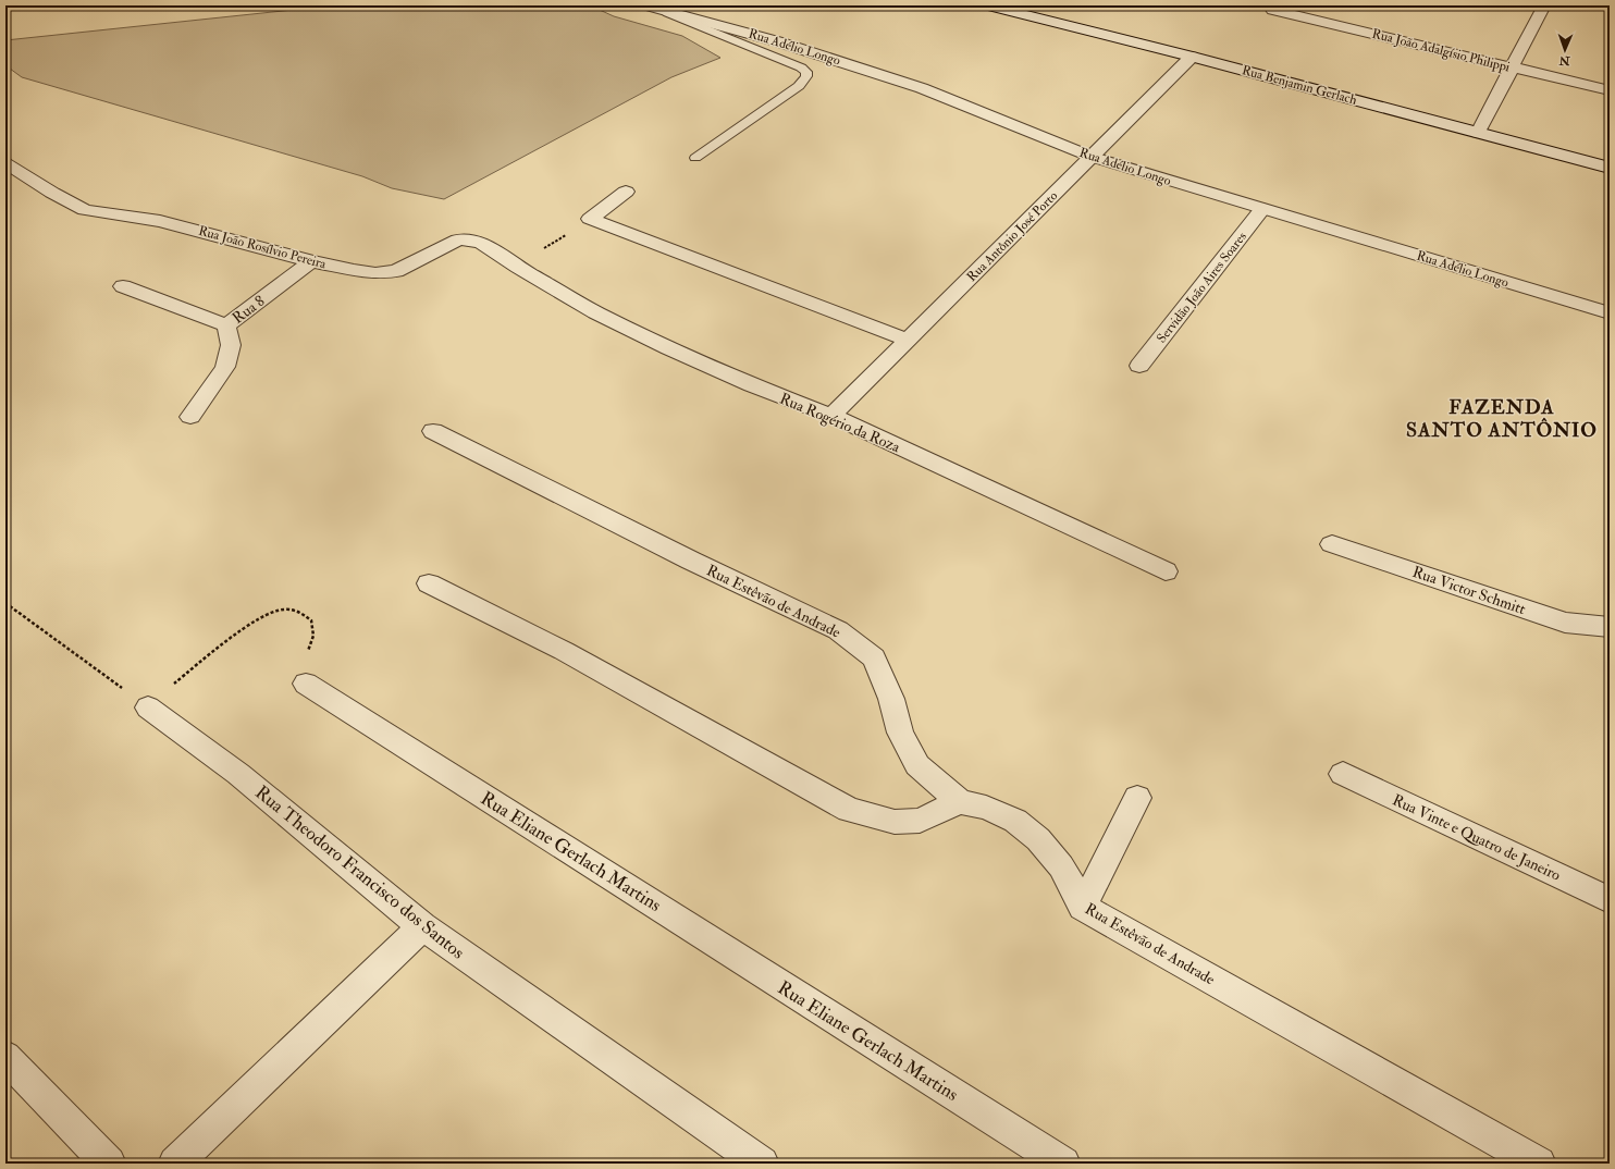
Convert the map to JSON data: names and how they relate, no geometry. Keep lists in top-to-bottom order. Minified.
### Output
{"streets":{"street":["Rua Adélio Longo","Rua João Adalgísio Philippi","Rua Benjamin Gerlach","Rua Antônio José Porto","Rua João Rosílvio Pereira","Servidão João Aires Soares","Rua 8","Rua Rogério da Roza","Rua Victor Schmitt","Rua Estêvão de Andrade","Rua Vinte e Quatro de Janeiro","Rua Eliane Gerlach Martins","Rua Theodoro Francisco dos Santos"]},"crossings":[["Rua Adélio Longo","Rua Antônio José Porto"],["Rua Adélio Longo","Servidão João Aires Soares"],["Rua Benjamin Gerlach","Rua Antônio José Porto"],["Rua Antônio José Porto","Rua Rogério da Roza"],["Rua João Rosílvio Pereira","Rua 8"],["Rua João Rosílvio Pereira","Rua Rogério da Roza"]],"districts":["FAZENDA SANTO ANTÔNIO"],"north":"bottom"}
